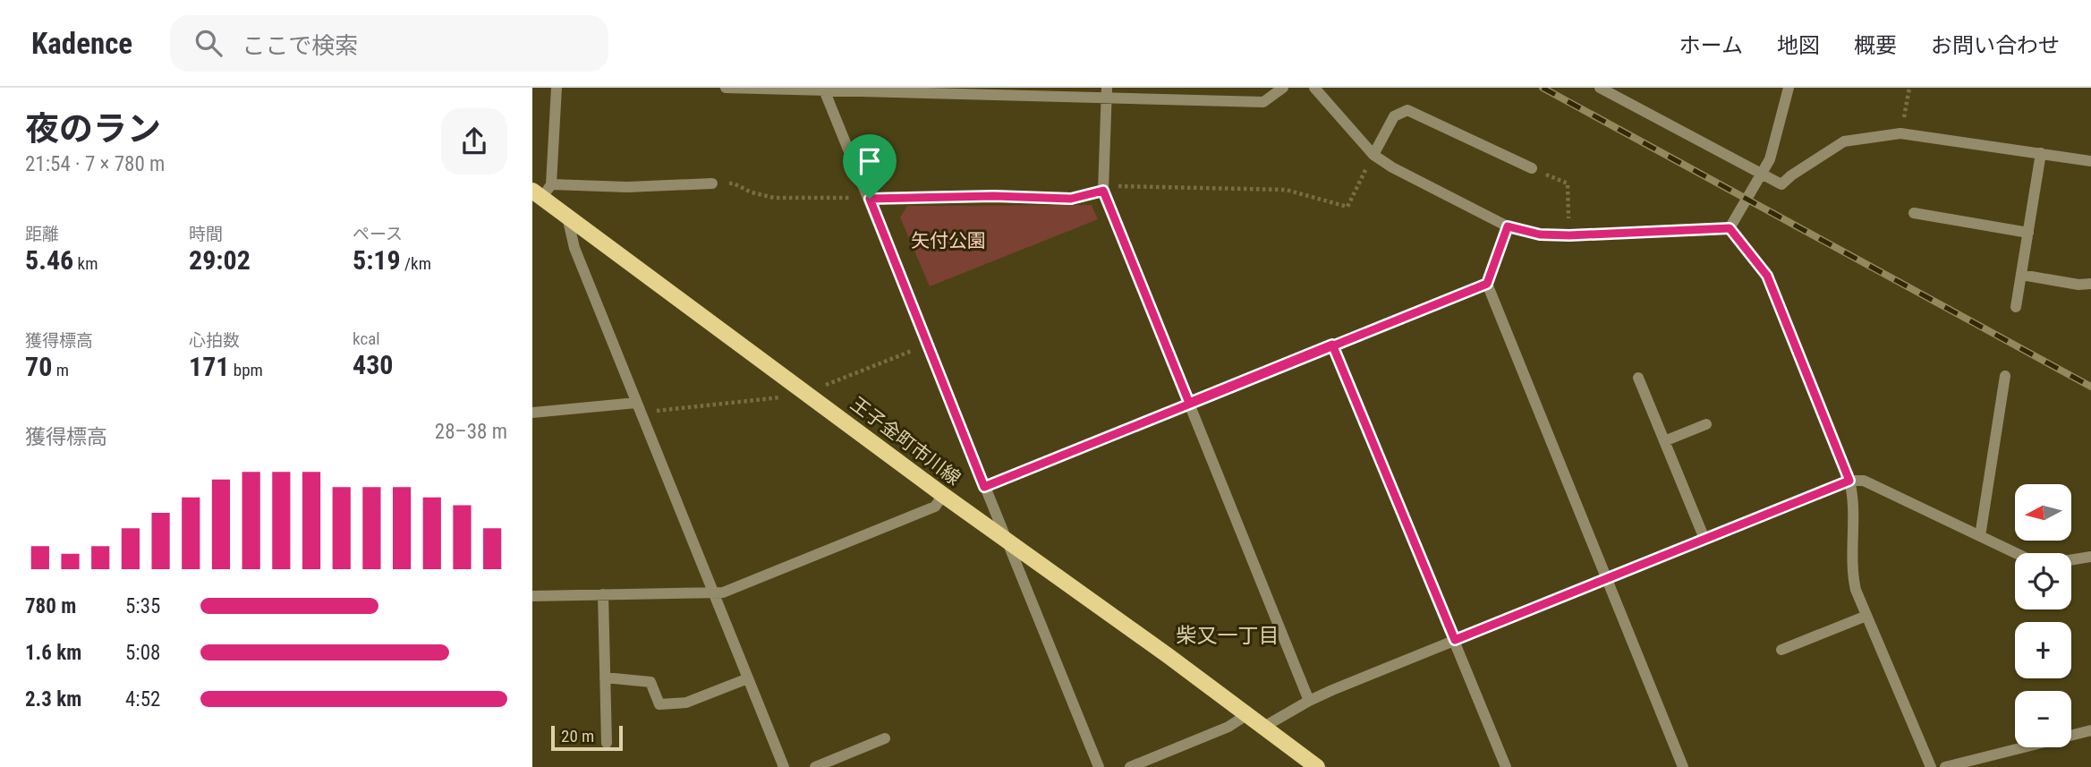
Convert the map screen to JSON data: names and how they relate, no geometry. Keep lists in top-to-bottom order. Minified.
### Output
{"streets":{"main road":["王子金町市川線"]},"districts":["柴又一丁目"],"parks":["矢付公園"],"scale_bar":"20 m","north":"left","page":{"header":"Kadence","search":"ここで検索","nav":["ホーム","地図","概要","お問い合わせ"],"heading":["夜のラン","21:54 · 7 × 780 m"],"stats":[["距離","5.46 km"],["時間","29:02"],["ペース","5:19 /km"],["獲得標高","70 m"],["心拍数","171 bpm"],["kcal","430"]],"chart":["獲得標高","28–38 m"],"map_buttons":["+","−"],"list":[{"name":"780 m","note":"5:35"},{"name":"1.6 km","note":"5:08"},{"name":"2.3 km","note":"4:52"}],"scale":"20 m"}}
